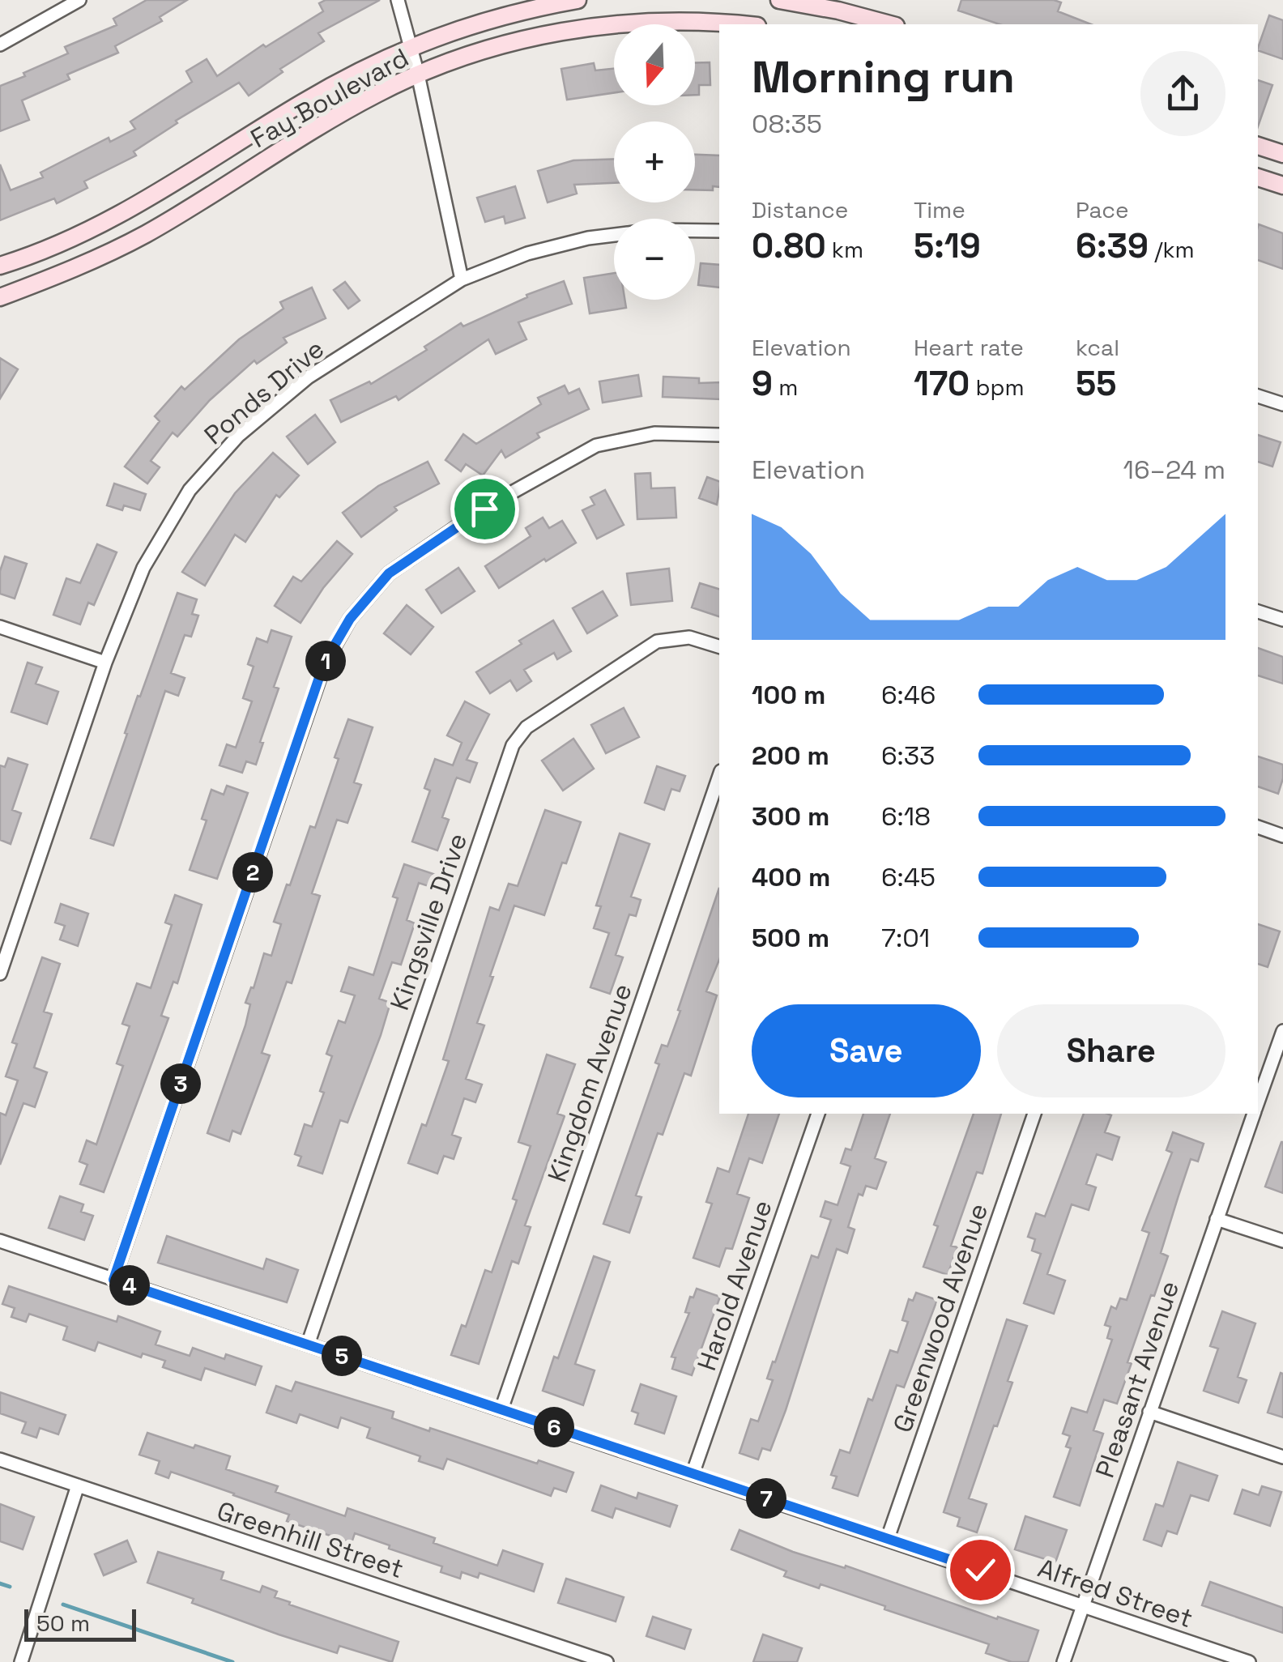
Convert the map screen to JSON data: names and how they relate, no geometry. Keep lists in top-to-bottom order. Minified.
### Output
{"streets":{"main road":["Fay Boulevard"],"street":["Ponds Drive","Kingsville Drive","Kingdom Avenue","Harold Avenue","Greenwood Avenue","Pleasant Avenue","Greenhill Street","Alfred Street"]},"crossings":[["Kingsville Drive","Alfred Street"],["Kingdom Avenue","Alfred Street"],["Harold Avenue","Alfred Street"],["Greenwood Avenue","Alfred Street"],["Pleasant Avenue","Alfred Street"]],"scale_bar":"50 m","north":"bottom","page":{"map_buttons":["+","−"],"heading":["Morning run","08:35"],"stats":[["Distance","0.80 km"],["Time","5:19"],["Pace","6:39 /km"],["Elevation","9 m"],["Heart rate","170 bpm"],["kcal","55"]],"chart":["Elevation","16–24 m"],"pins":["1","2","3","4","5","6","7"],"list":[{"name":"100 m","note":"6:46"},{"name":"200 m","note":"6:33"},{"name":"300 m","note":"6:18"},{"name":"400 m","note":"6:45"},{"name":"500 m","note":"7:01"}],"buttons":["Save","Share"],"scale":"50 m"}}
